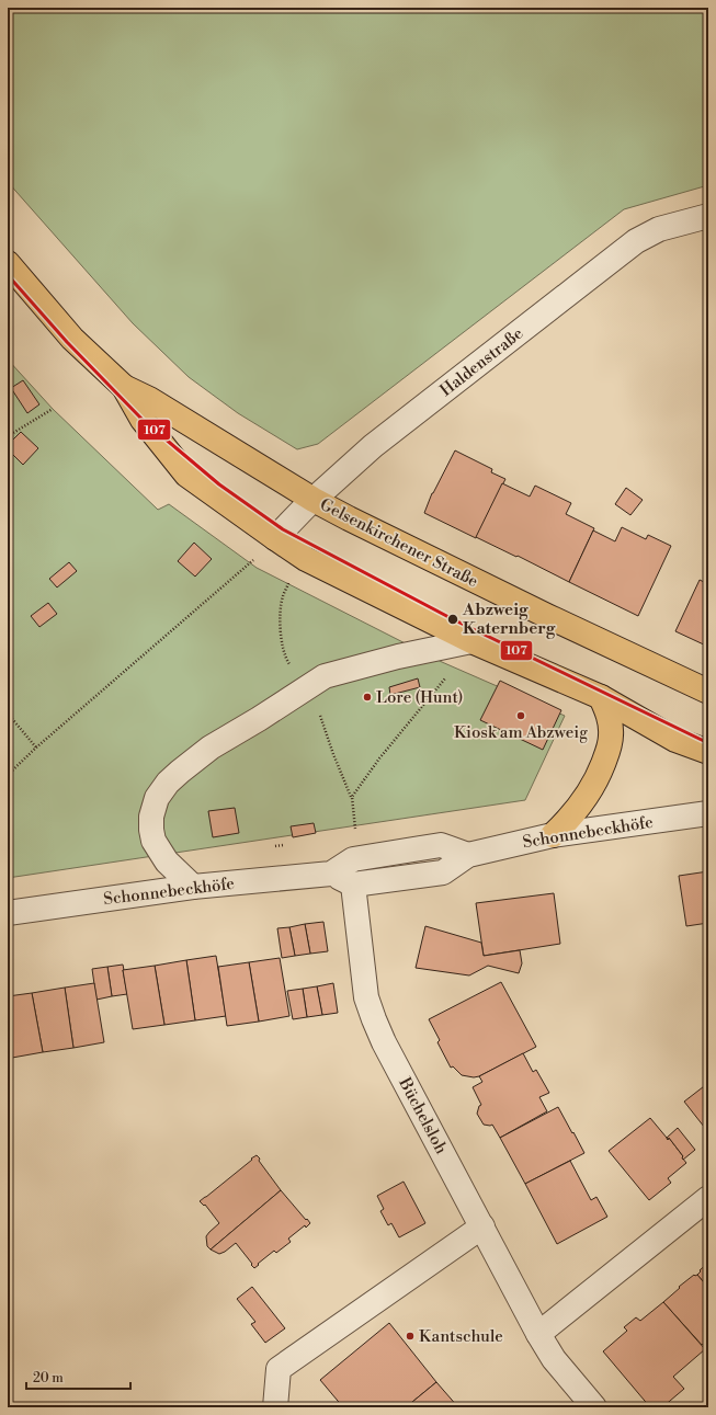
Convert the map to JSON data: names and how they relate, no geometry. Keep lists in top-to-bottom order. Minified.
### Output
{"streets":{"main road":["Gelsenkirchener Straße"],"street":["Haldenstraße","Schonnebeckhöfe","Büchelsloh"]},"crossings":[["Haldenstraße","Gelsenkirchener Straße"],["Schonnebeckhöfe","Büchelsloh"]],"places":["Abzweig Katernberg","Lore (Hunt)","Kiosk am Abzweig","Kantschule"],"lines":["transit line 107"],"scale_bar":"20 m"}
